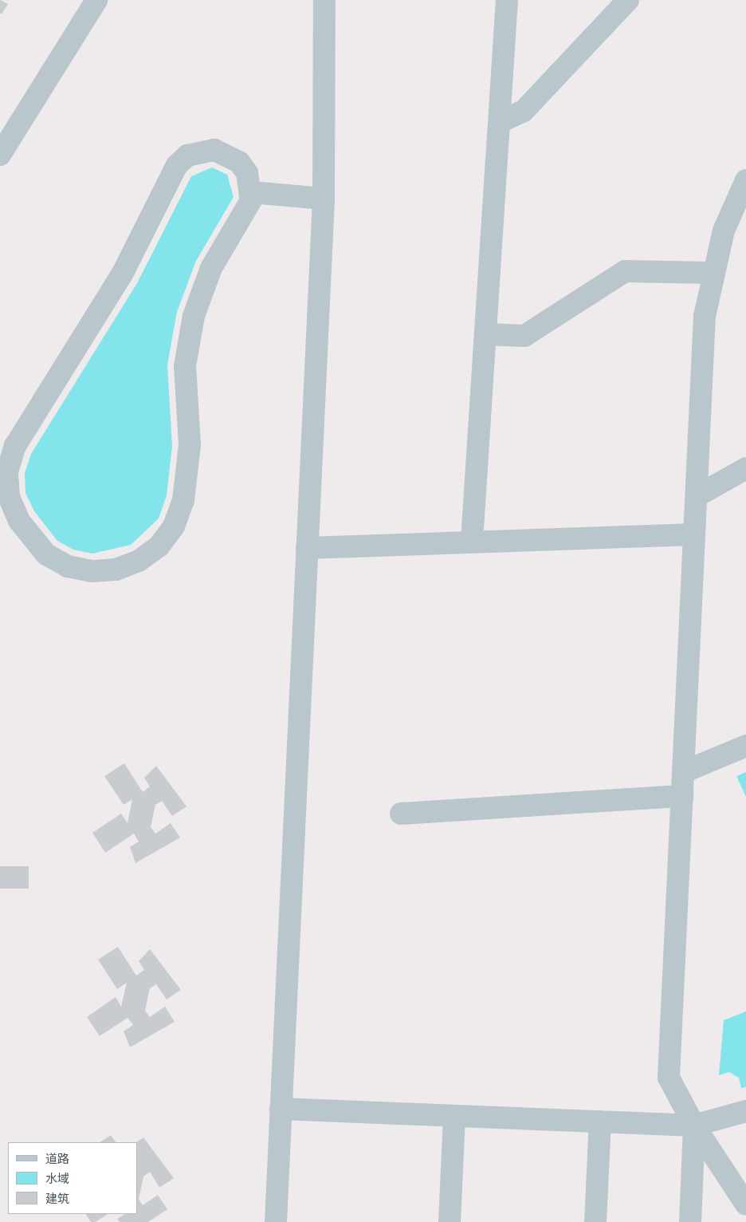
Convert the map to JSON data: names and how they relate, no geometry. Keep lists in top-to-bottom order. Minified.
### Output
{"legend":["道路","水域","建筑"]}
